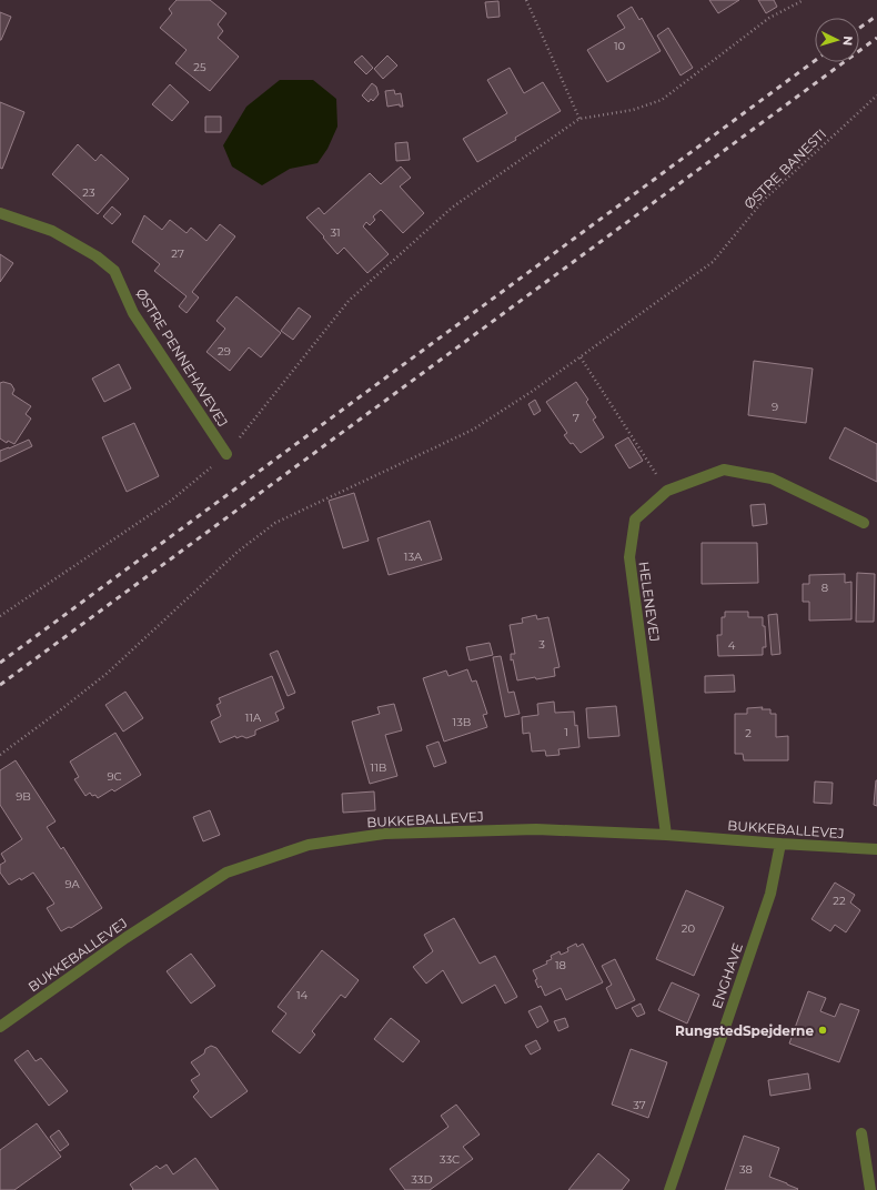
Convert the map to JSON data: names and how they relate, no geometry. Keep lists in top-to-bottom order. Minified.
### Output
{"streets":{"street":["ØSTRE PENNEHAVEVEJ","HELENEVEJ","BUKKEBALLEVEJ","ENGHAVE"],"path":["ØSTRE BANESTI"]},"crossings":[["HELENEVEJ","BUKKEBALLEVEJ"],["BUKKEBALLEVEJ","ENGHAVE"]],"places":["RungstedSpejderne"],"house_numbers":["10","25","23","31","27","29","9","7","13A","8","3","4","11A","13B","1","2","11B","9C","9B","9A","22","20","18","14","37","33C","38","33D"],"north":"right"}
